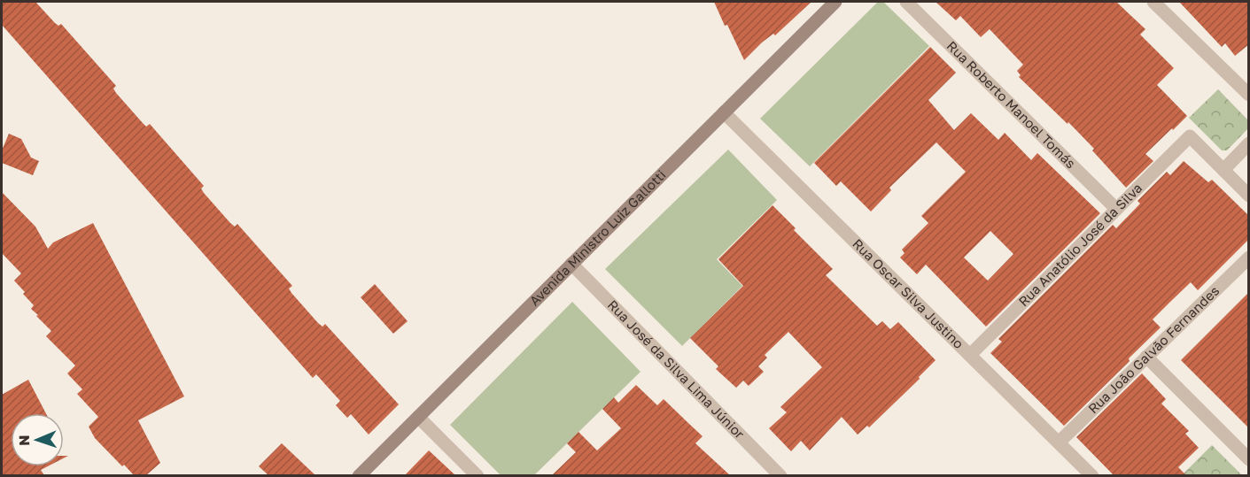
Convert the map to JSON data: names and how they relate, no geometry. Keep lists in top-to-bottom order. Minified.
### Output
{"streets":{"street":["Rua Roberto Manoel Tomás","Avenida Ministro Luiz Gallotti","Rua Anatólio José da Silva","Rua Oscar Silva Justino","Rua João Galvão Fernandes","Rua José da Silva Lima Júnior"]},"crossings":[["Rua Roberto Manoel Tomás","Rua Anatólio José da Silva"],["Avenida Ministro Luiz Gallotti","Rua Oscar Silva Justino"],["Avenida Ministro Luiz Gallotti","Rua José da Silva Lima Júnior"],["Rua Anatólio José da Silva","Rua Oscar Silva Justino"],["Rua Oscar Silva Justino","Rua João Galvão Fernandes"]],"north":"left"}
